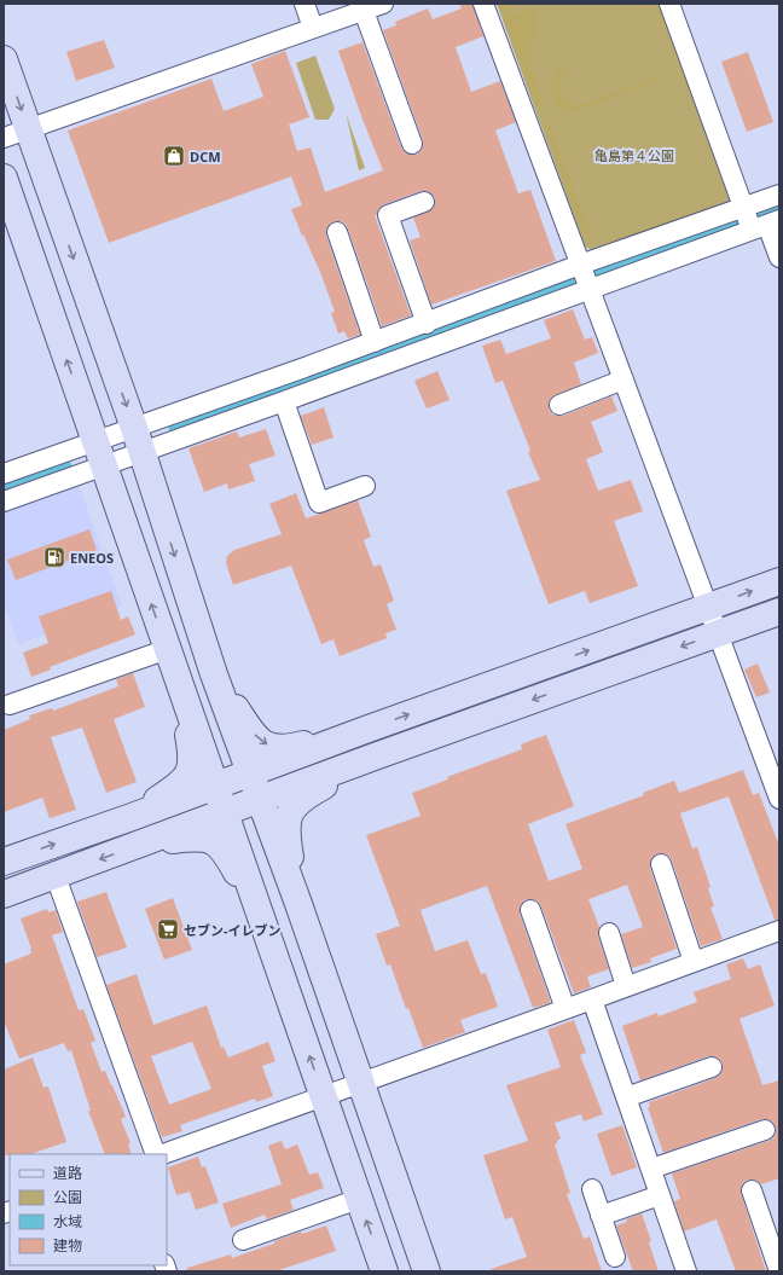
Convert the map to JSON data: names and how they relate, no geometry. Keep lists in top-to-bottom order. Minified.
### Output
{"parks":["亀島第４公園"],"places":{"shop":["DCM"],"fuel station":["ENEOS"],"supermarket":["セブン-イレブン"]},"legend":["道路","公園","水域","建物"]}
